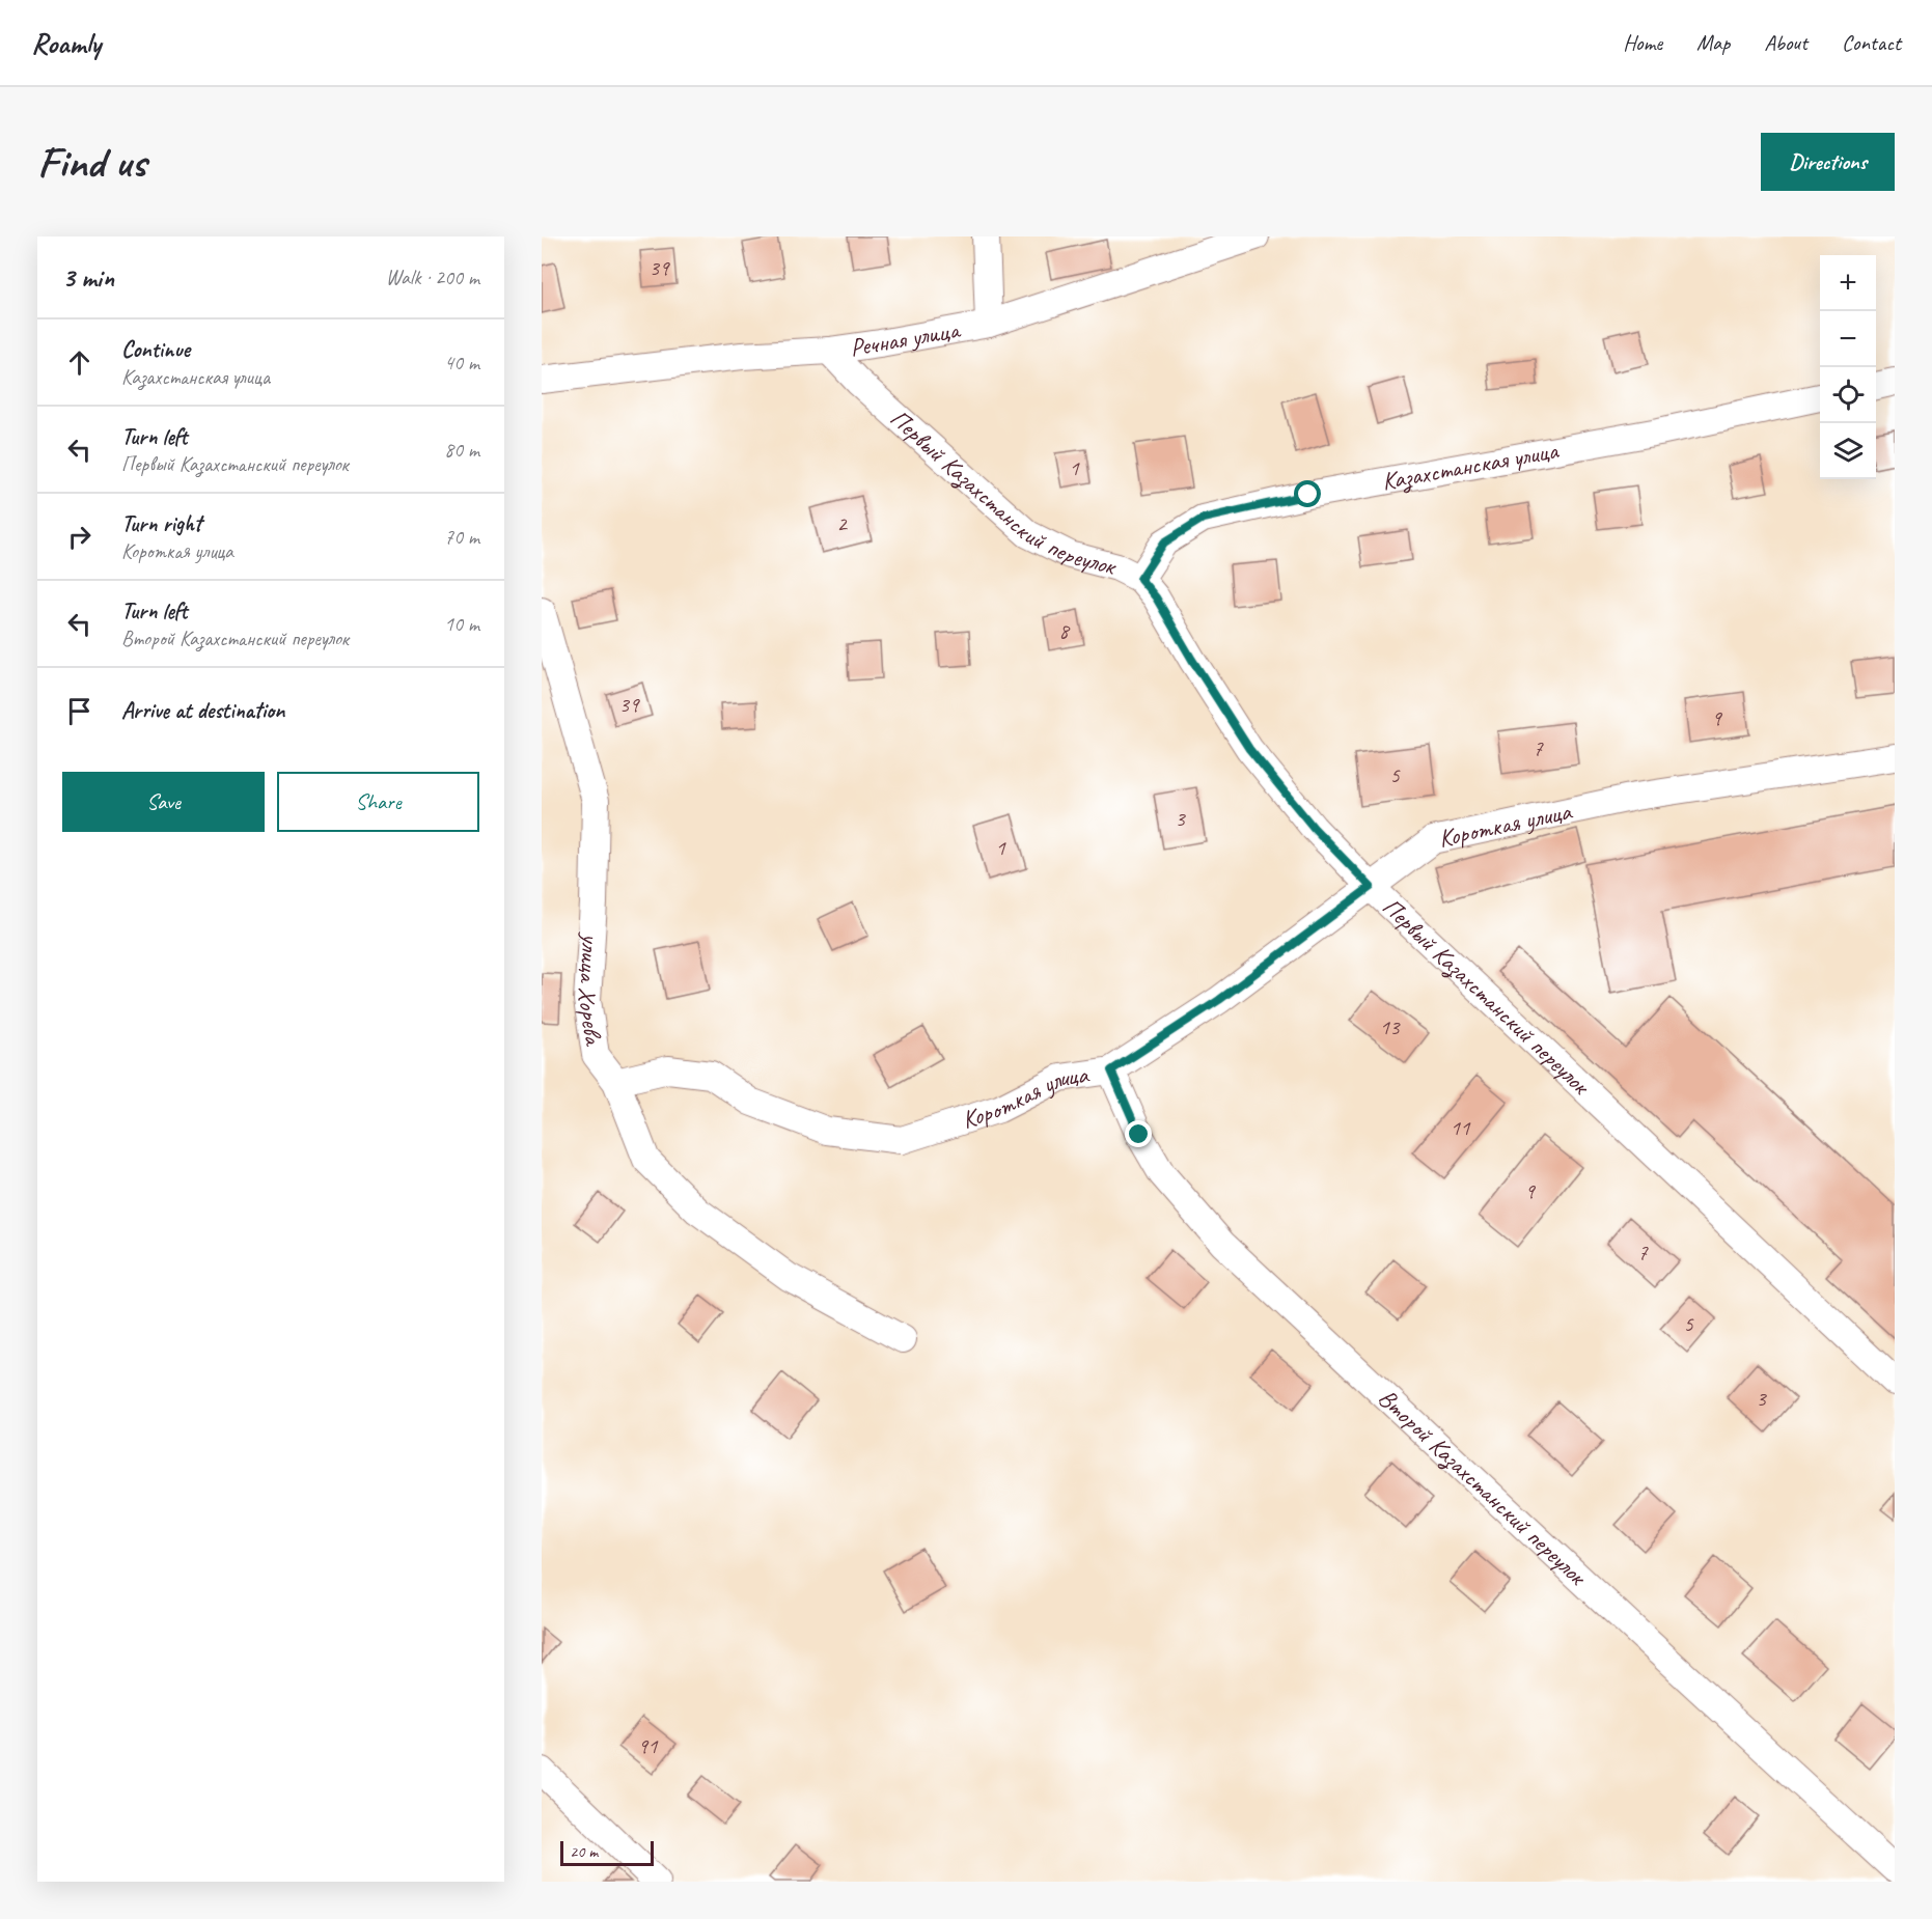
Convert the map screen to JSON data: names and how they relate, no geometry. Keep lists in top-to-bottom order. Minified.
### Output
{"streets":{"street":["Речная улица","Казахстанская улица","Первый Казахстанский переулок","Короткая улица","улица Хорева","Второй Казахстанский переулок"]},"crossings":[["Речная улица","Первый Казахстанский переулок"],["Казахстанская улица","Первый Казахстанский переулок"],["Первый Казахстанский переулок","Короткая улица"],["Короткая улица","улица Хорева"],["Короткая улица","Второй Казахстанский переулок"]],"house_numbers":["39","1","2","8","39","9","7","5","3","1","13","11","9","7","5","3","91"],"scale_bar":"20 m","page":{"header":"Roamly","nav":["Home","Map","About","Contact"],"buttons":["Directions",["Save","Share"]],"title":"Find us","heading":["3 min","Walk · 200 m"],"map_buttons":["+","−"],"list":[["Continue","Казахстанская улица","40 m"],["Turn left","Первый Казахстанский переулок","80 m"],["Turn right","Короткая улица","70 m"],["Turn left","Второй Казахстанский переулок","10 m"],"Arrive at destination"],"scale":"20 m"}}
